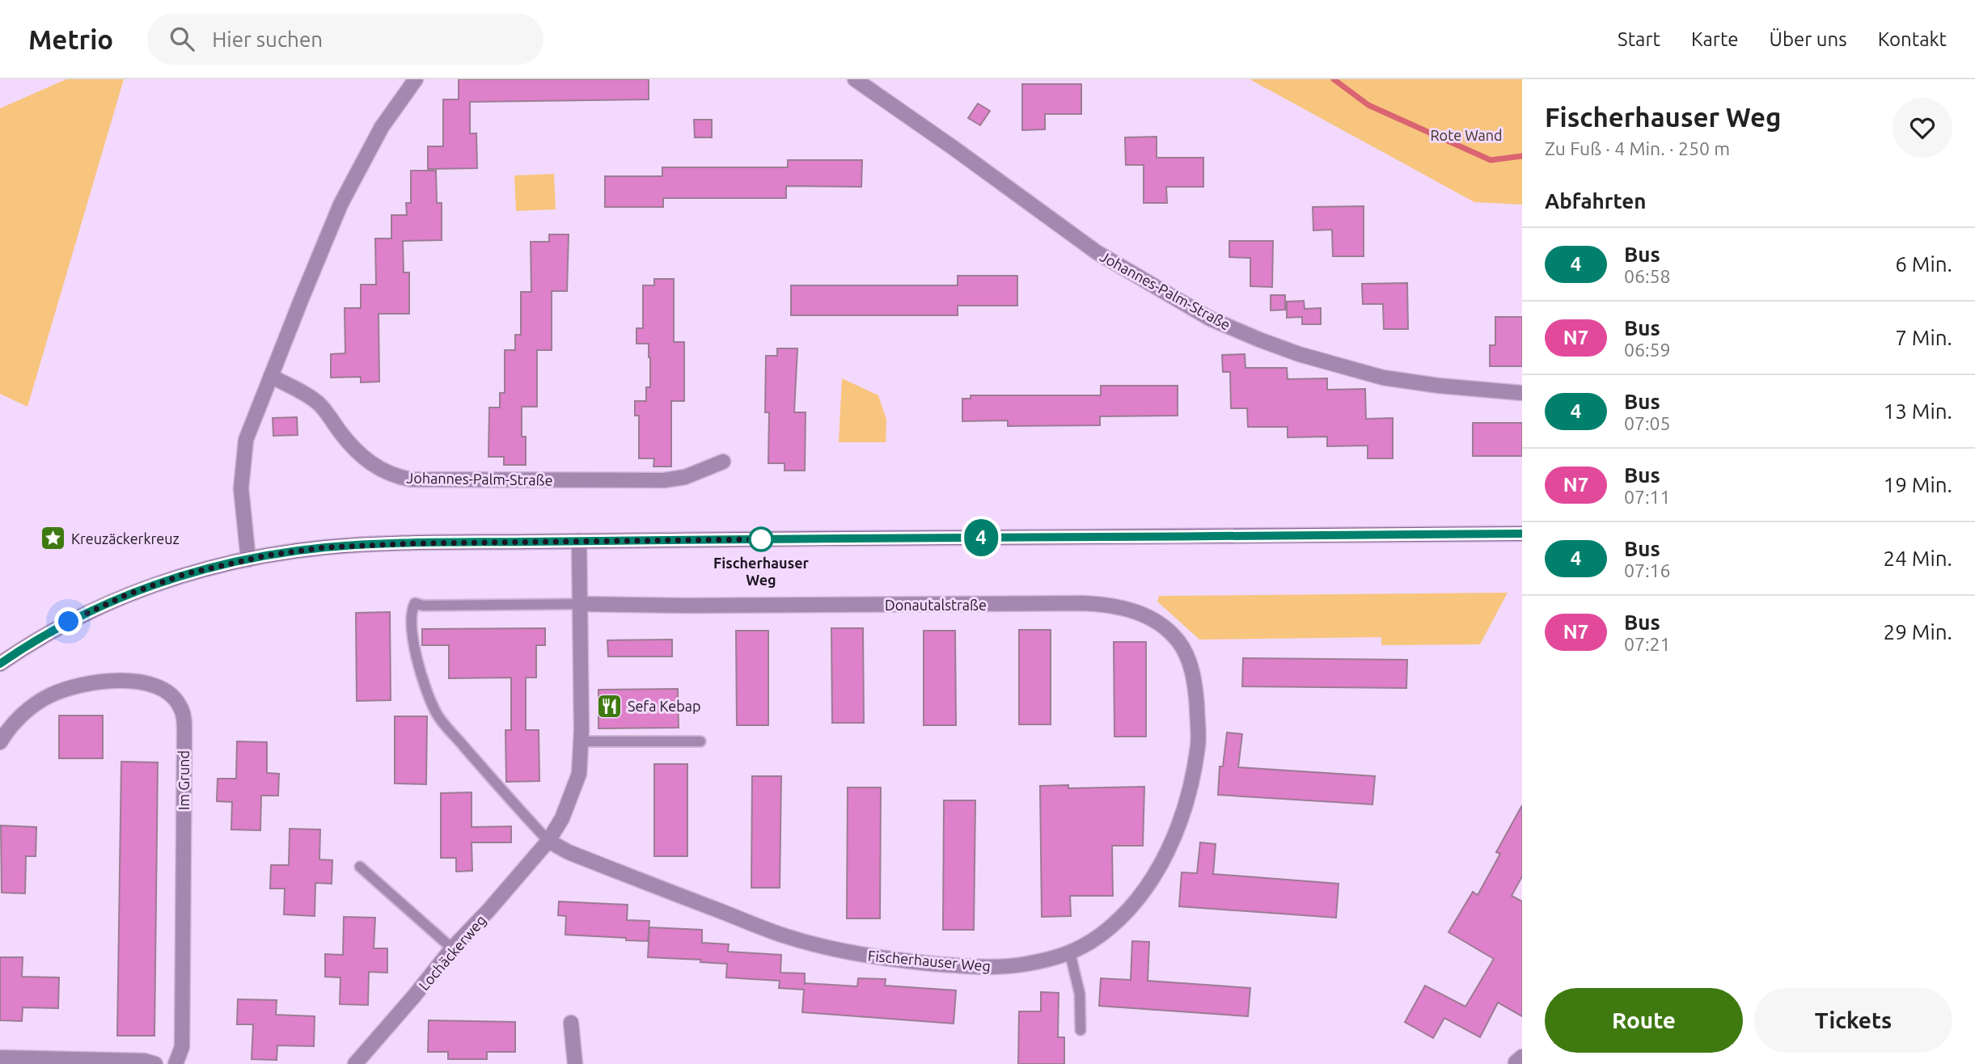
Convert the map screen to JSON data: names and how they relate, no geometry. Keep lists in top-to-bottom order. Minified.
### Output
{"streets":{"street":["Johannes-Palm-Straße","Donautalstraße","Im Grund","Lochäckerweg","Fischerhauser Weg"]},"crossings":[["Donautalstraße","Fischerhauser Weg"],["Lochäckerweg","Fischerhauser Weg"]],"parks":["Rote Wand"],"places":{"place":["Kreuzäckerkreuz"],"other":["Fischerhauser Weg"],"restaurant":["Sefa Kebap"]},"lines":["bus line 4"],"page":{"header":"Metrio","search":"Hier suchen","nav":["Start","Karte","Über uns","Kontakt"],"on_map":"4","heading":[["Fischerhauser Weg","Zu Fuß · 4 Min. · 250 m"],"Abfahrten"],"list":[{"mark":"4","name":"Bus","note":"06:58","value":"6 Min."},{"mark":"N7","name":"Bus","note":"06:59","value":"7 Min."},{"mark":"4","name":"Bus","note":"07:05","value":"13 Min."},{"mark":"N7","name":"Bus","note":"07:11","value":"19 Min."},{"mark":"4","name":"Bus","note":"07:16","value":"24 Min."},{"mark":"N7","name":"Bus","note":"07:21","value":"29 Min."}],"buttons":["Route","Tickets"]}}
